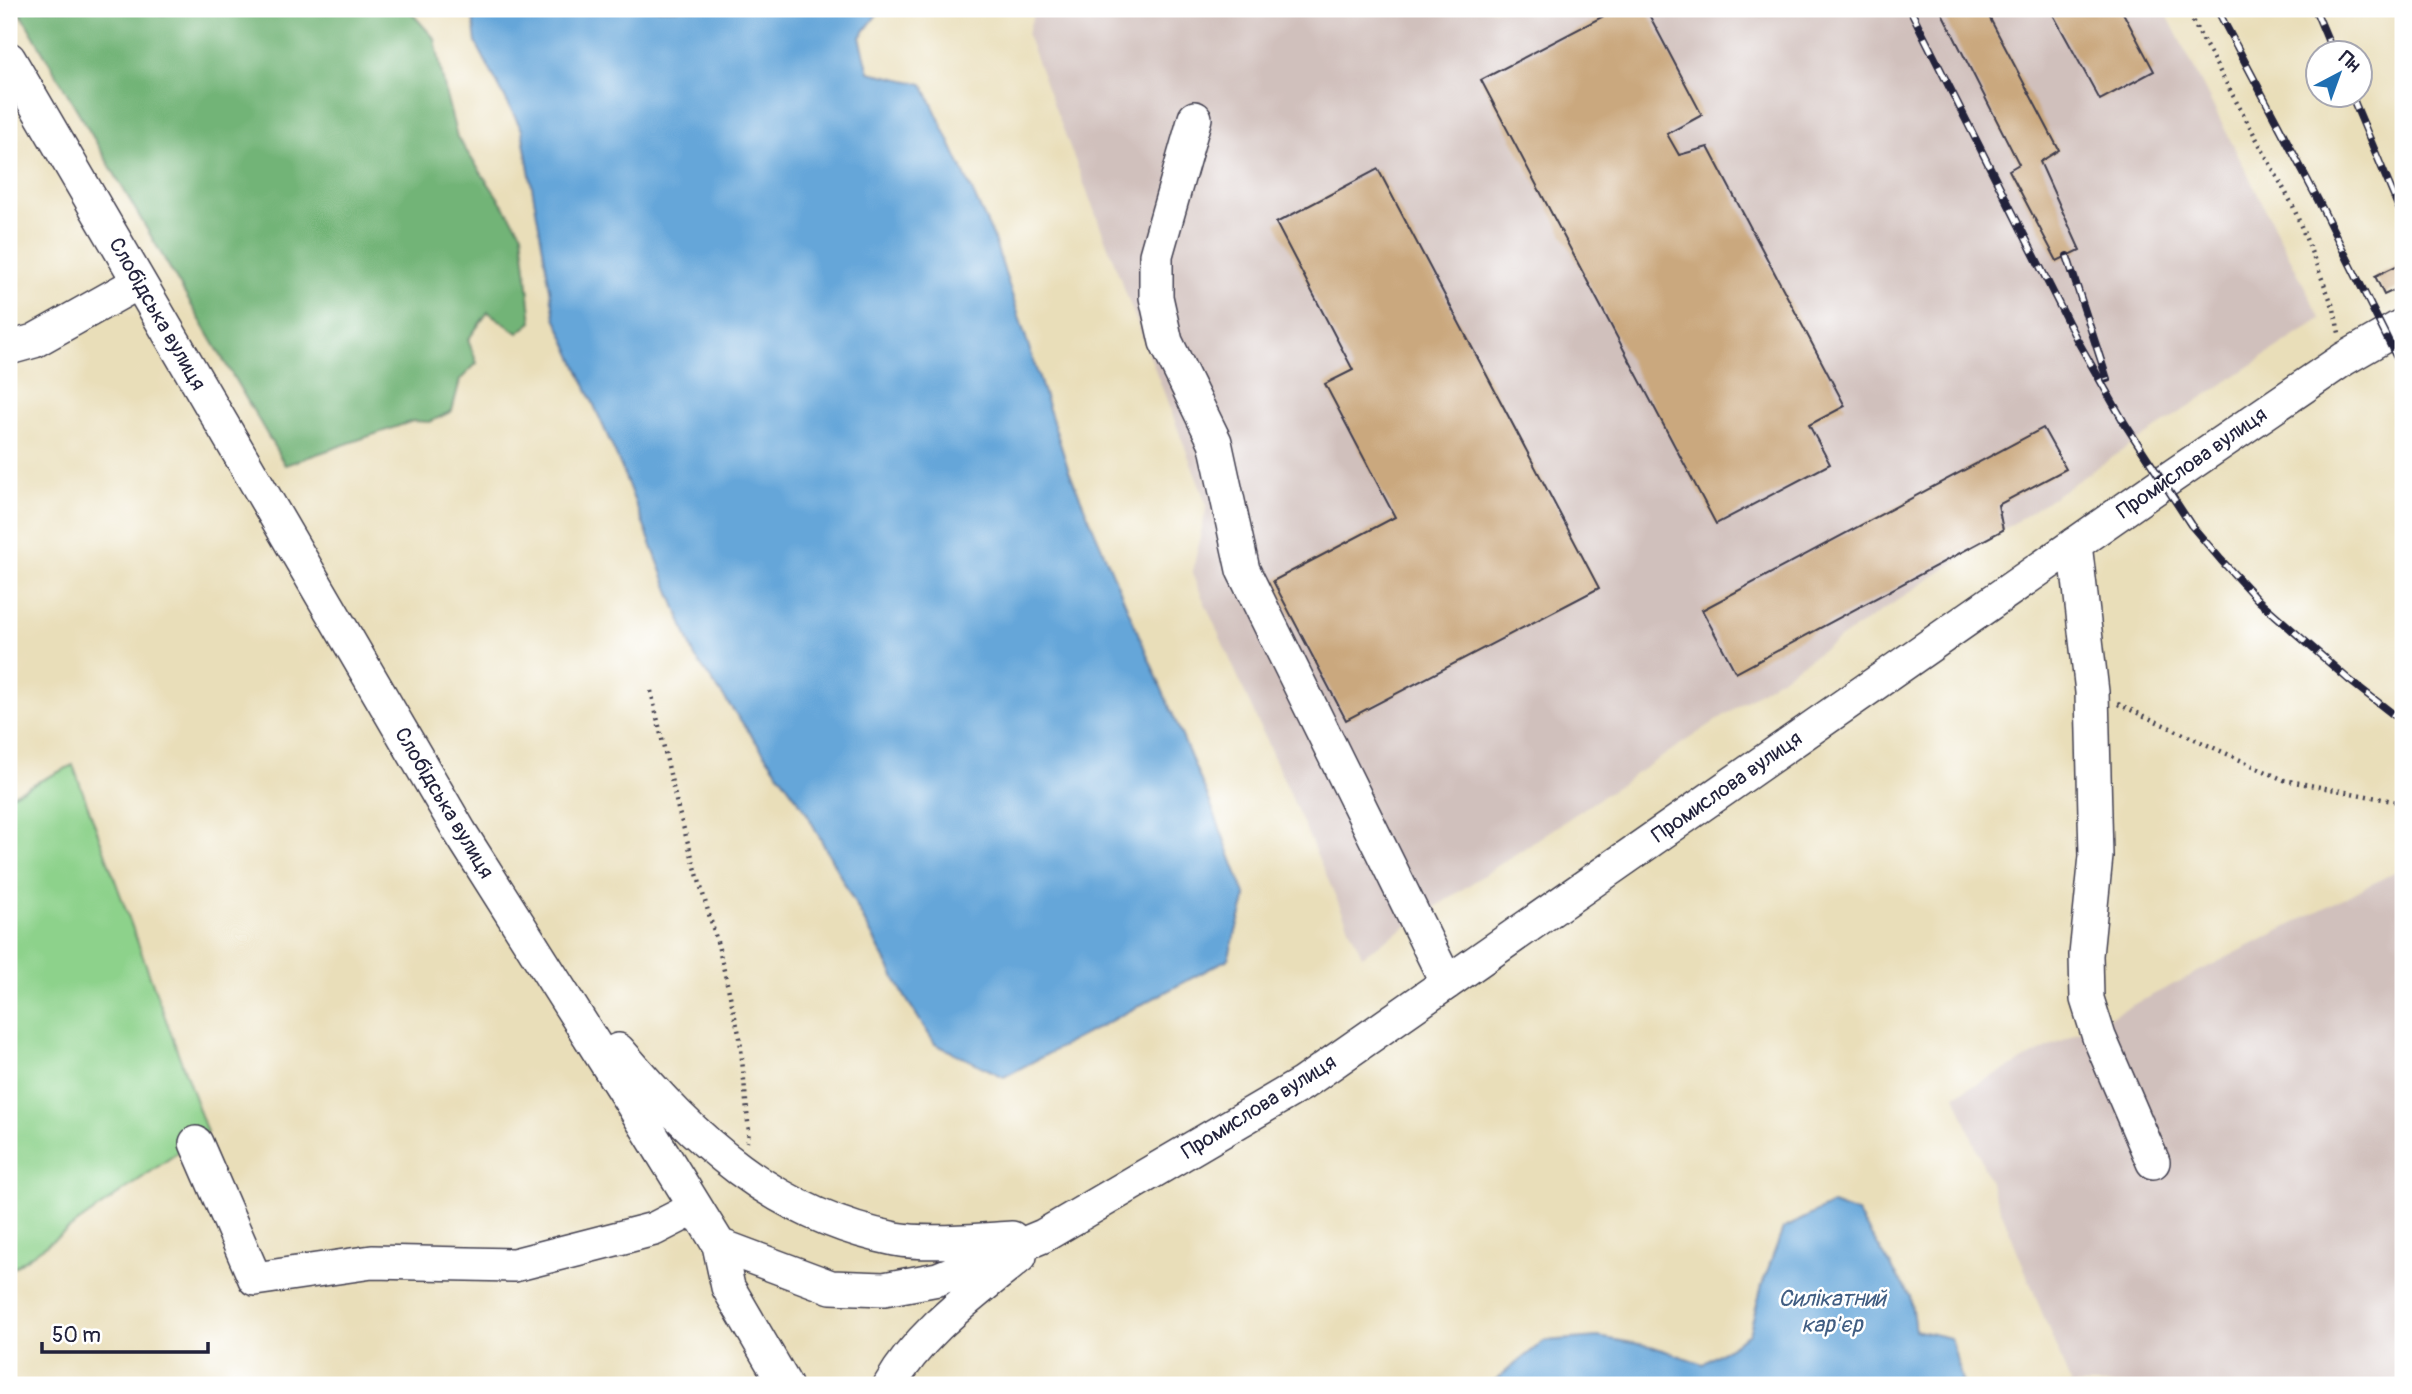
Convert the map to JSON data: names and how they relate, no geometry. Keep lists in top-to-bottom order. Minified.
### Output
{"streets":{"street":["Слобідська вулиця","Промислова вулиця"]},"water":["Силікатний кар'єр"],"scale_bar":"50 m","north":"top right"}
